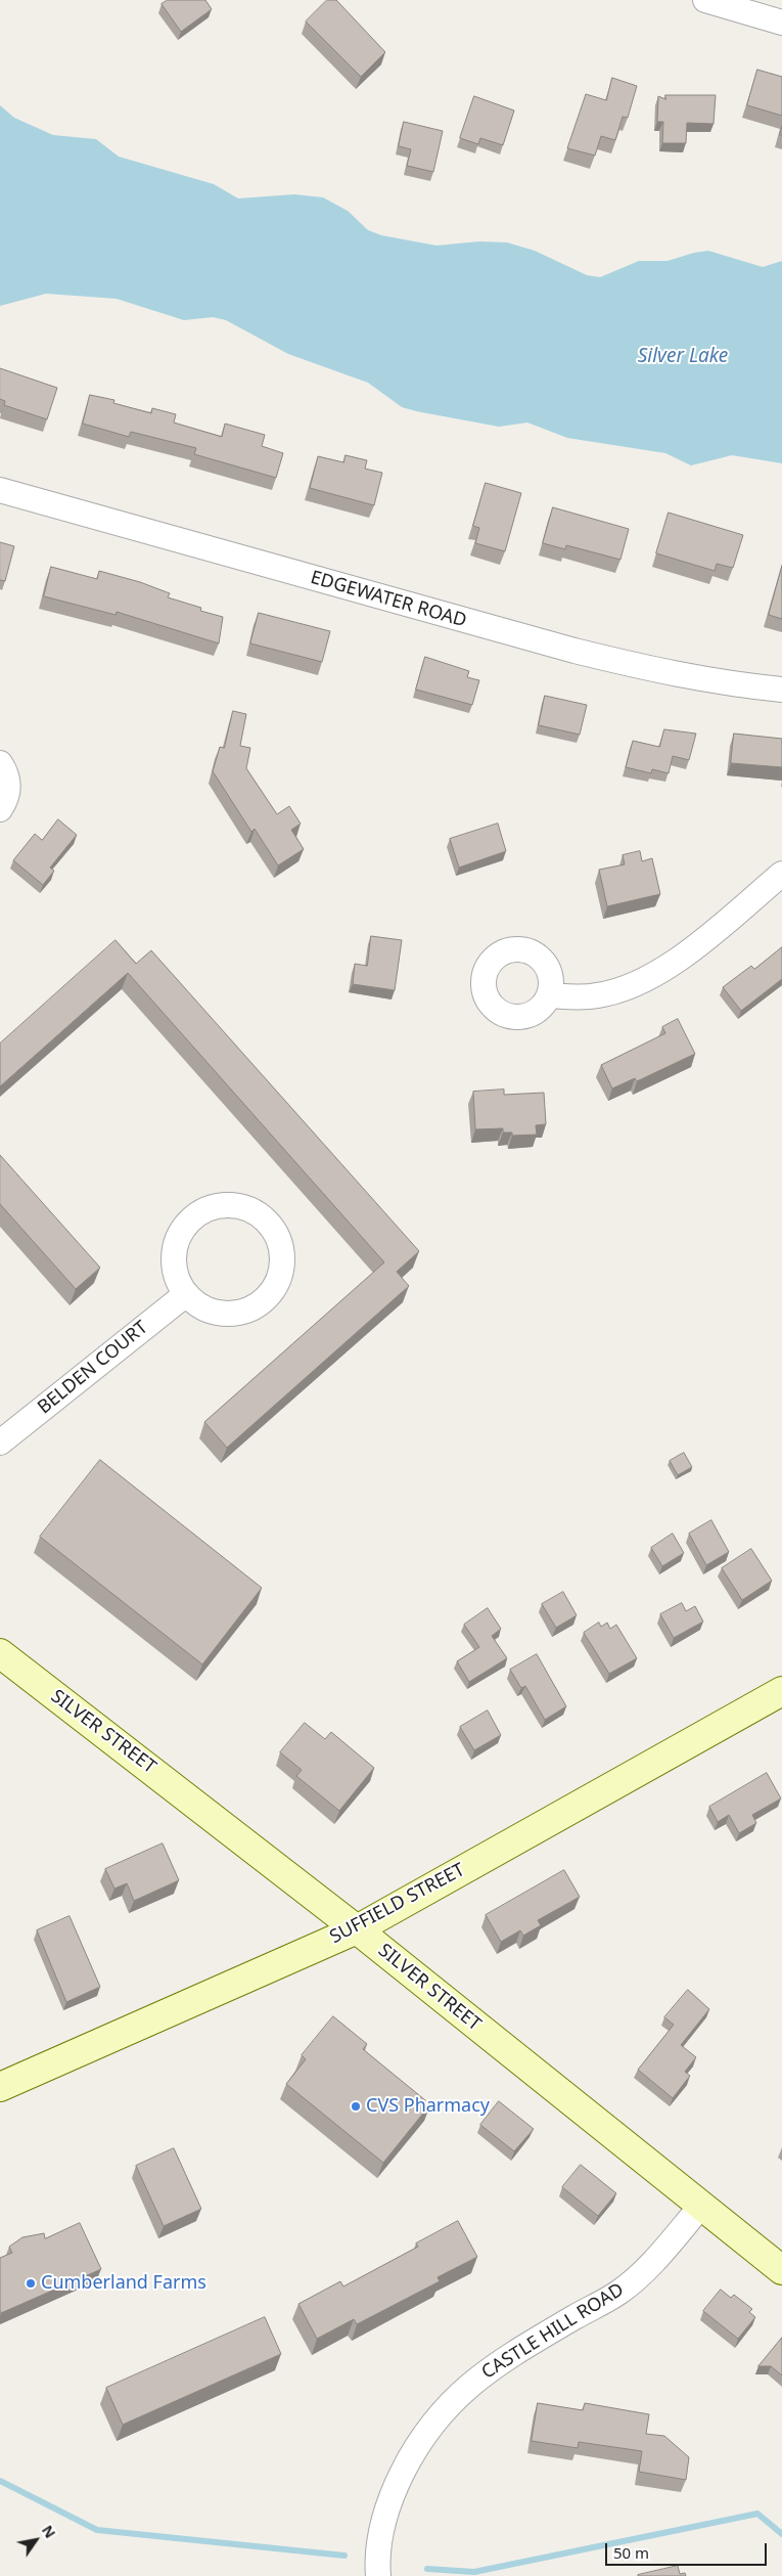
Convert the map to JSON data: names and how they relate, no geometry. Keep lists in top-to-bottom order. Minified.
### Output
{"streets":{"street":["EDGEWATER ROAD","BELDEN COURT","SILVER STREET","SUFFIELD STREET","CASTLE HILL ROAD"]},"crossings":[["SILVER STREET","SUFFIELD STREET"],["SILVER STREET","CASTLE HILL ROAD"]],"water":["Silver Lake"],"places":["CVS Pharmacy","Cumberland Farms"],"scale_bar":"50 m","north":"top right"}
